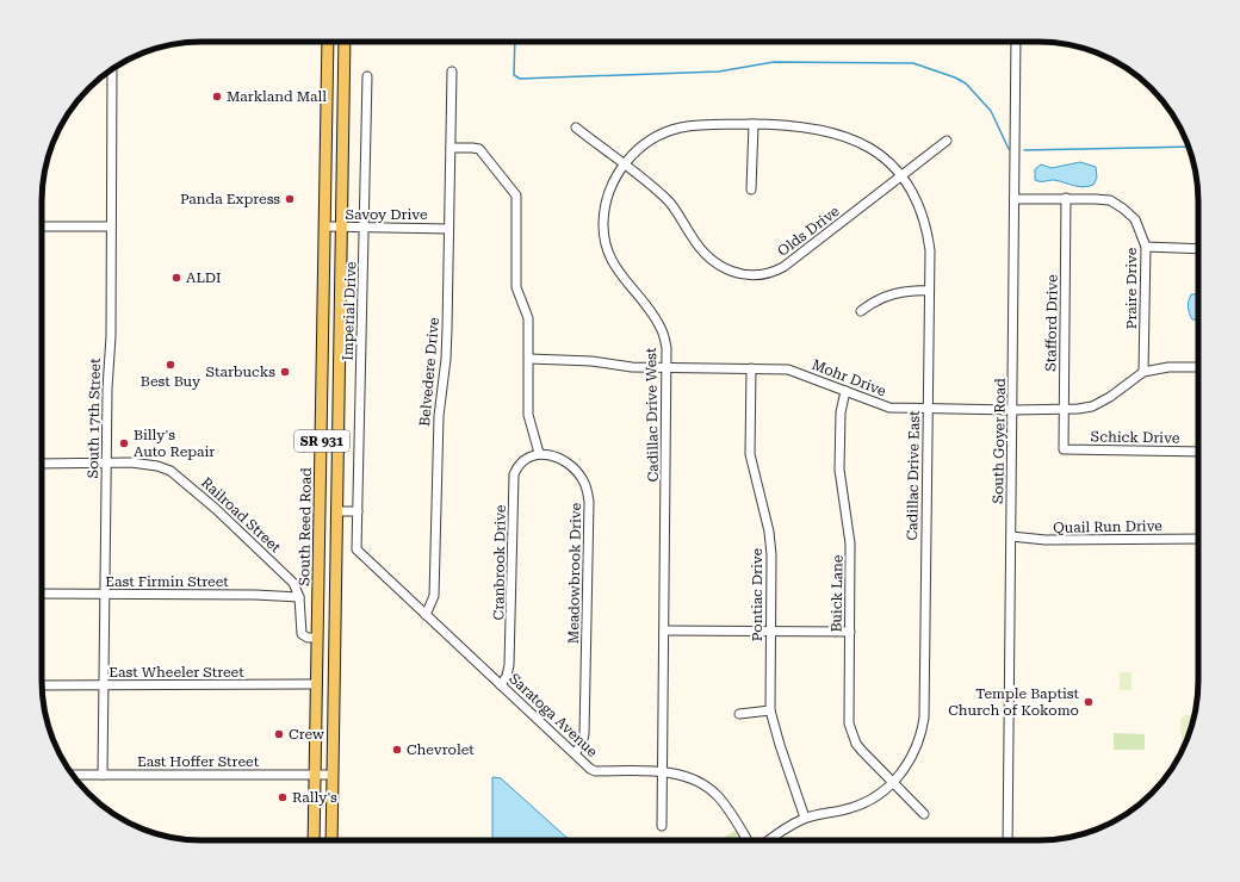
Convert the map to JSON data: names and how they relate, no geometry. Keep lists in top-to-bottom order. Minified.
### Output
{"streets":{"main road":["SR 931","South Reed Road"],"street":["Savoy Drive","Olds Drive","Praire Drive","Imperial Drive","Stafford Drive","Belvedere Drive","Mohr Drive","Cadillac Drive West","South 17th Street","Schick Drive","South Goyer Road","Cadillac Drive East","Railroad Street","Quail Run Drive","Cranbrook Drive","Meadowbrook Drive","East Firmin Street","Buick Lane","Pontiac Drive","East Wheeler Street","Saratoga Avenue","East Hoffer Street"]},"crossings":[["Savoy Drive","Imperial Drive"],["Savoy Drive","Belvedere Drive"],["Savoy Drive","SR 931"],["Savoy Drive","South Reed Road"],["Olds Drive","Cadillac Drive West"],["Olds Drive","Cadillac Drive East"],["Praire Drive","Stafford Drive"],["Praire Drive","Mohr Drive"],["Praire Drive","South Goyer Road"],["Imperial Drive","Saratoga Avenue"],["Stafford Drive","Mohr Drive"],["Stafford Drive","Schick Drive"],["Belvedere Drive","Saratoga Avenue"],["Mohr Drive","Cadillac Drive West"],["Mohr Drive","South Goyer Road"],["Mohr Drive","Cadillac Drive East"],["Mohr Drive","Buick Lane"],["Mohr Drive","Pontiac Drive"],["Cadillac Drive West","Cadillac Drive East"],["Cadillac Drive West","Saratoga Avenue"],["South 17th Street","Railroad Street"],["South 17th Street","East Firmin Street"],["South 17th Street","East Wheeler Street"],["South 17th Street","East Hoffer Street"],["SR 931","East Hoffer Street"],["South Goyer Road","Quail Run Drive"],["Cadillac Drive East","Buick Lane"],["Cadillac Drive East","Pontiac Drive"],["Railroad Street","East Firmin Street"],["South Reed Road","East Wheeler Street"],["South Reed Road","East Hoffer Street"],["Cranbrook Drive","Meadowbrook Drive"],["Cranbrook Drive","Saratoga Avenue"],["Meadowbrook Drive","Saratoga Avenue"]],"places":["Markland Mall","Panda Express","ALDI","Best Buy","Starbucks","Billy's Auto Repair","Temple Baptist Church of Kokomo","Crew","Chevrolet","Rally's"]}
